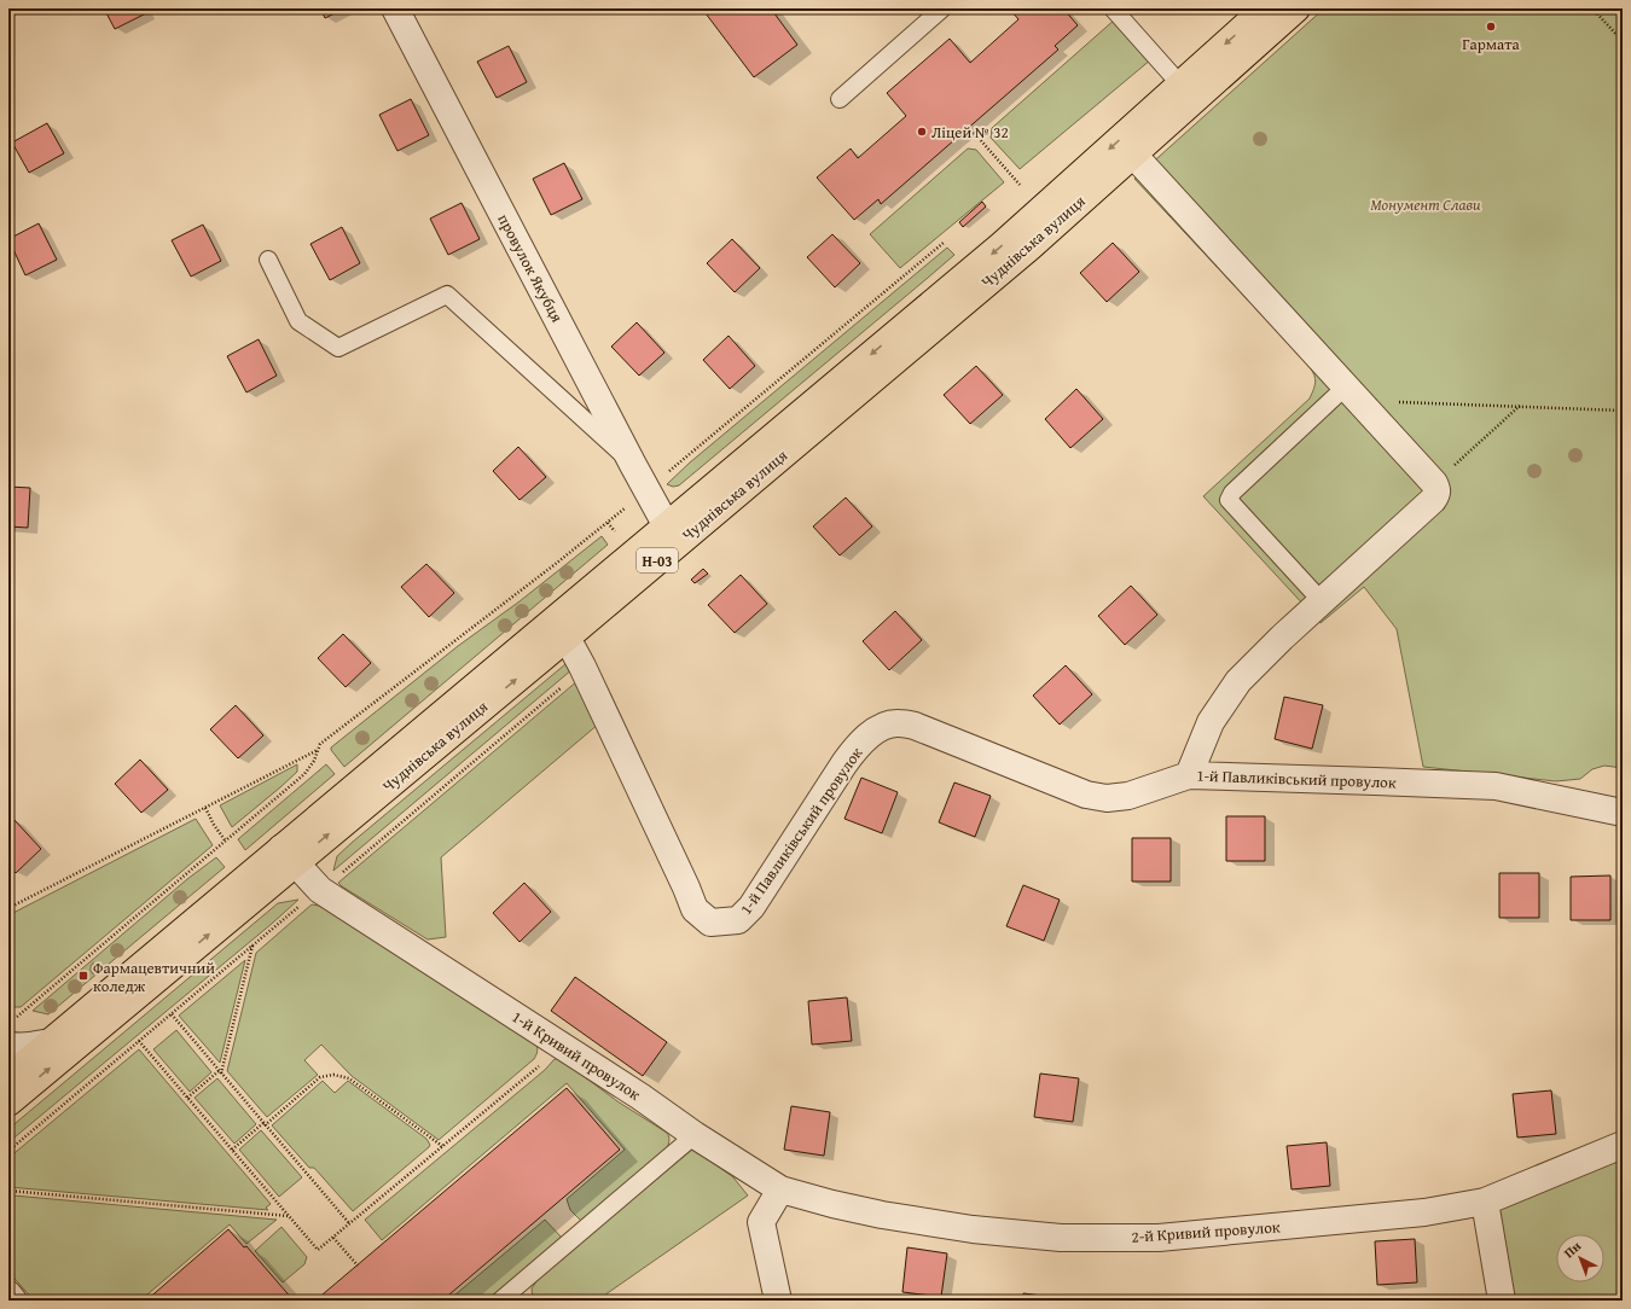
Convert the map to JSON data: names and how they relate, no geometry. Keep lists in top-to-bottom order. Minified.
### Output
{"streets":{"main road":["Чуднівська вулиця","Н-03"],"street":["провулок Якубця","1-й Павликівський провулок","1-й Кривий провулок","2-й Кривий провулок"]},"crossings":[["Чуднівська вулиця","провулок Якубця"],["Чуднівська вулиця","1-й Павликівський провулок"],["Чуднівська вулиця","1-й Кривий провулок"],["1-й Кривий провулок","2-й Кривий провулок"]],"parks":["Монумент Слави"],"places":{"other":["Гармата","Ліцей № 32"],"transit":["Фармацевтичний коледж"]},"north":"top left"}
